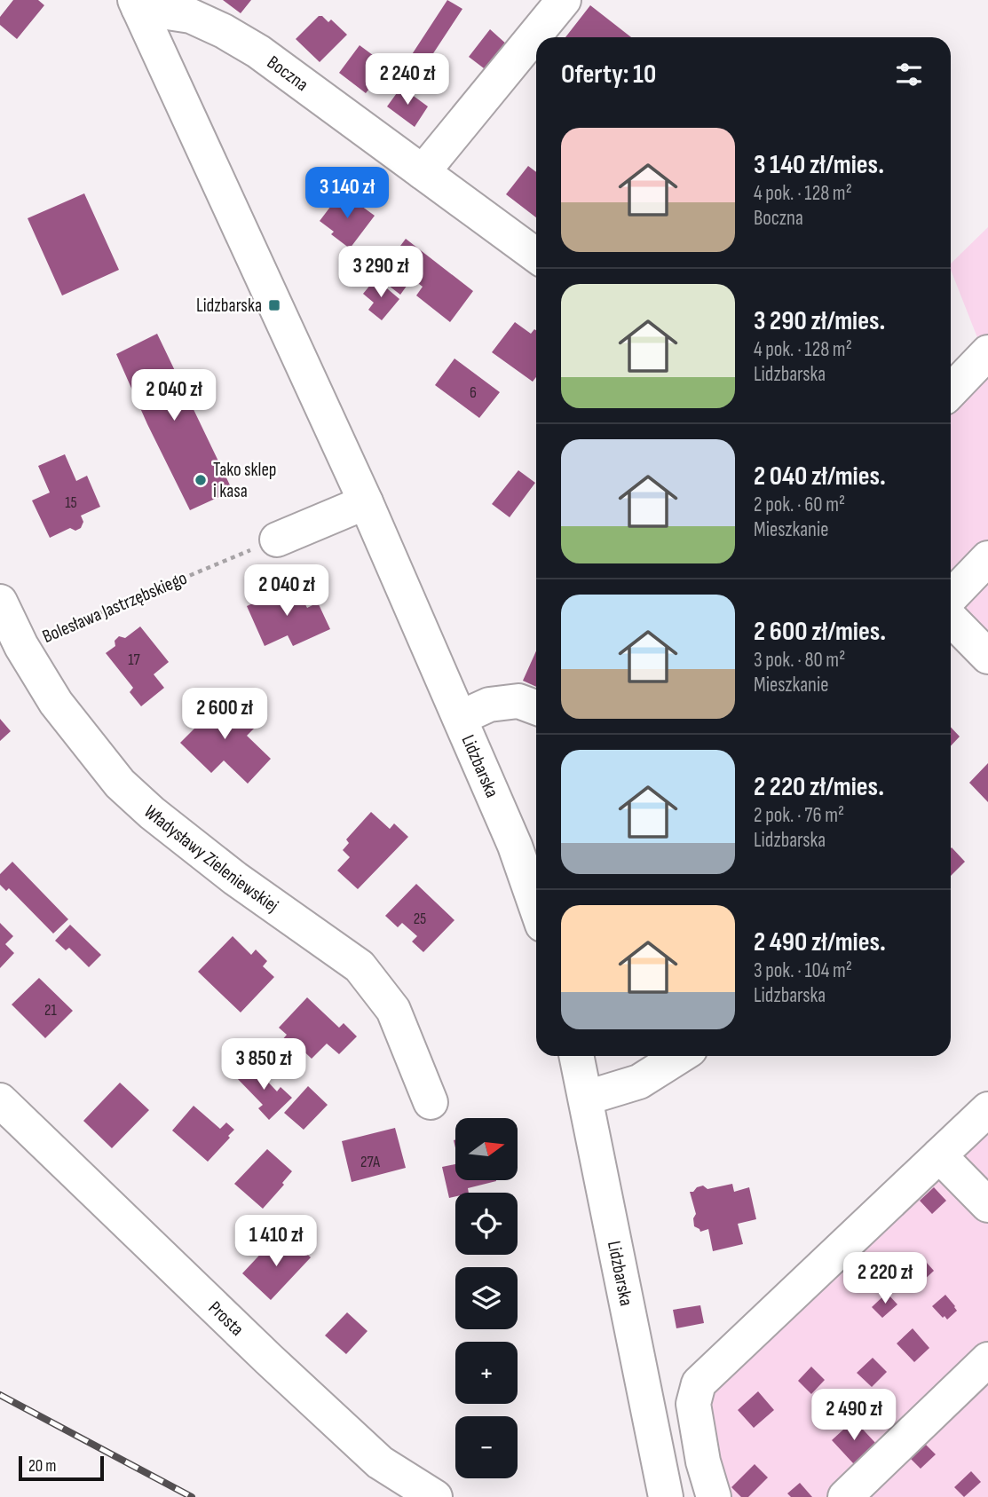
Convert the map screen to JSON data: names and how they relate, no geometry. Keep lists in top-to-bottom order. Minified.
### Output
{"streets":{"street":["Boczna","Lidzbarska","Władysławy Zieleniewskiej","Prosta"],"path":["Bolesława Jastrzębskiego"]},"crossings":[["Boczna","Lidzbarska"],["Bolesława Jastrzębskiego","Władysławy Zieleniewskiej"]],"places":{"transit":["Lidzbarska"],"other":["Tako sklep i kasa"]},"house_numbers":["6","15","17","25","21","27A"],"scale_bar":"20 m","north":"right","page":{"heading":"Oferty: 10","price":["2 240 zł","3 140 zł","3 290 zł","2 040 zł","2 040 zł","2 600 zł","3 850 zł","1 410 zł","2 220 zł","2 490 zł"],"list":[{"name":"3 140 zł/mies.","note":"4 pok. · 128 m² · Boczna"},{"name":"3 290 zł/mies.","note":"4 pok. · 128 m² · Lidzbarska"},{"name":"2 040 zł/mies.","note":"2 pok. · 60 m² · Mieszkanie"},{"name":"2 600 zł/mies.","note":"3 pok. · 80 m² · Mieszkanie"},{"name":"2 220 zł/mies.","note":"2 pok. · 76 m² · Lidzbarska"},{"name":"2 490 zł/mies.","note":"3 pok. · 104 m² · Lidzbarska"}],"map_buttons":["+","−"],"scale":"20 m"}}
